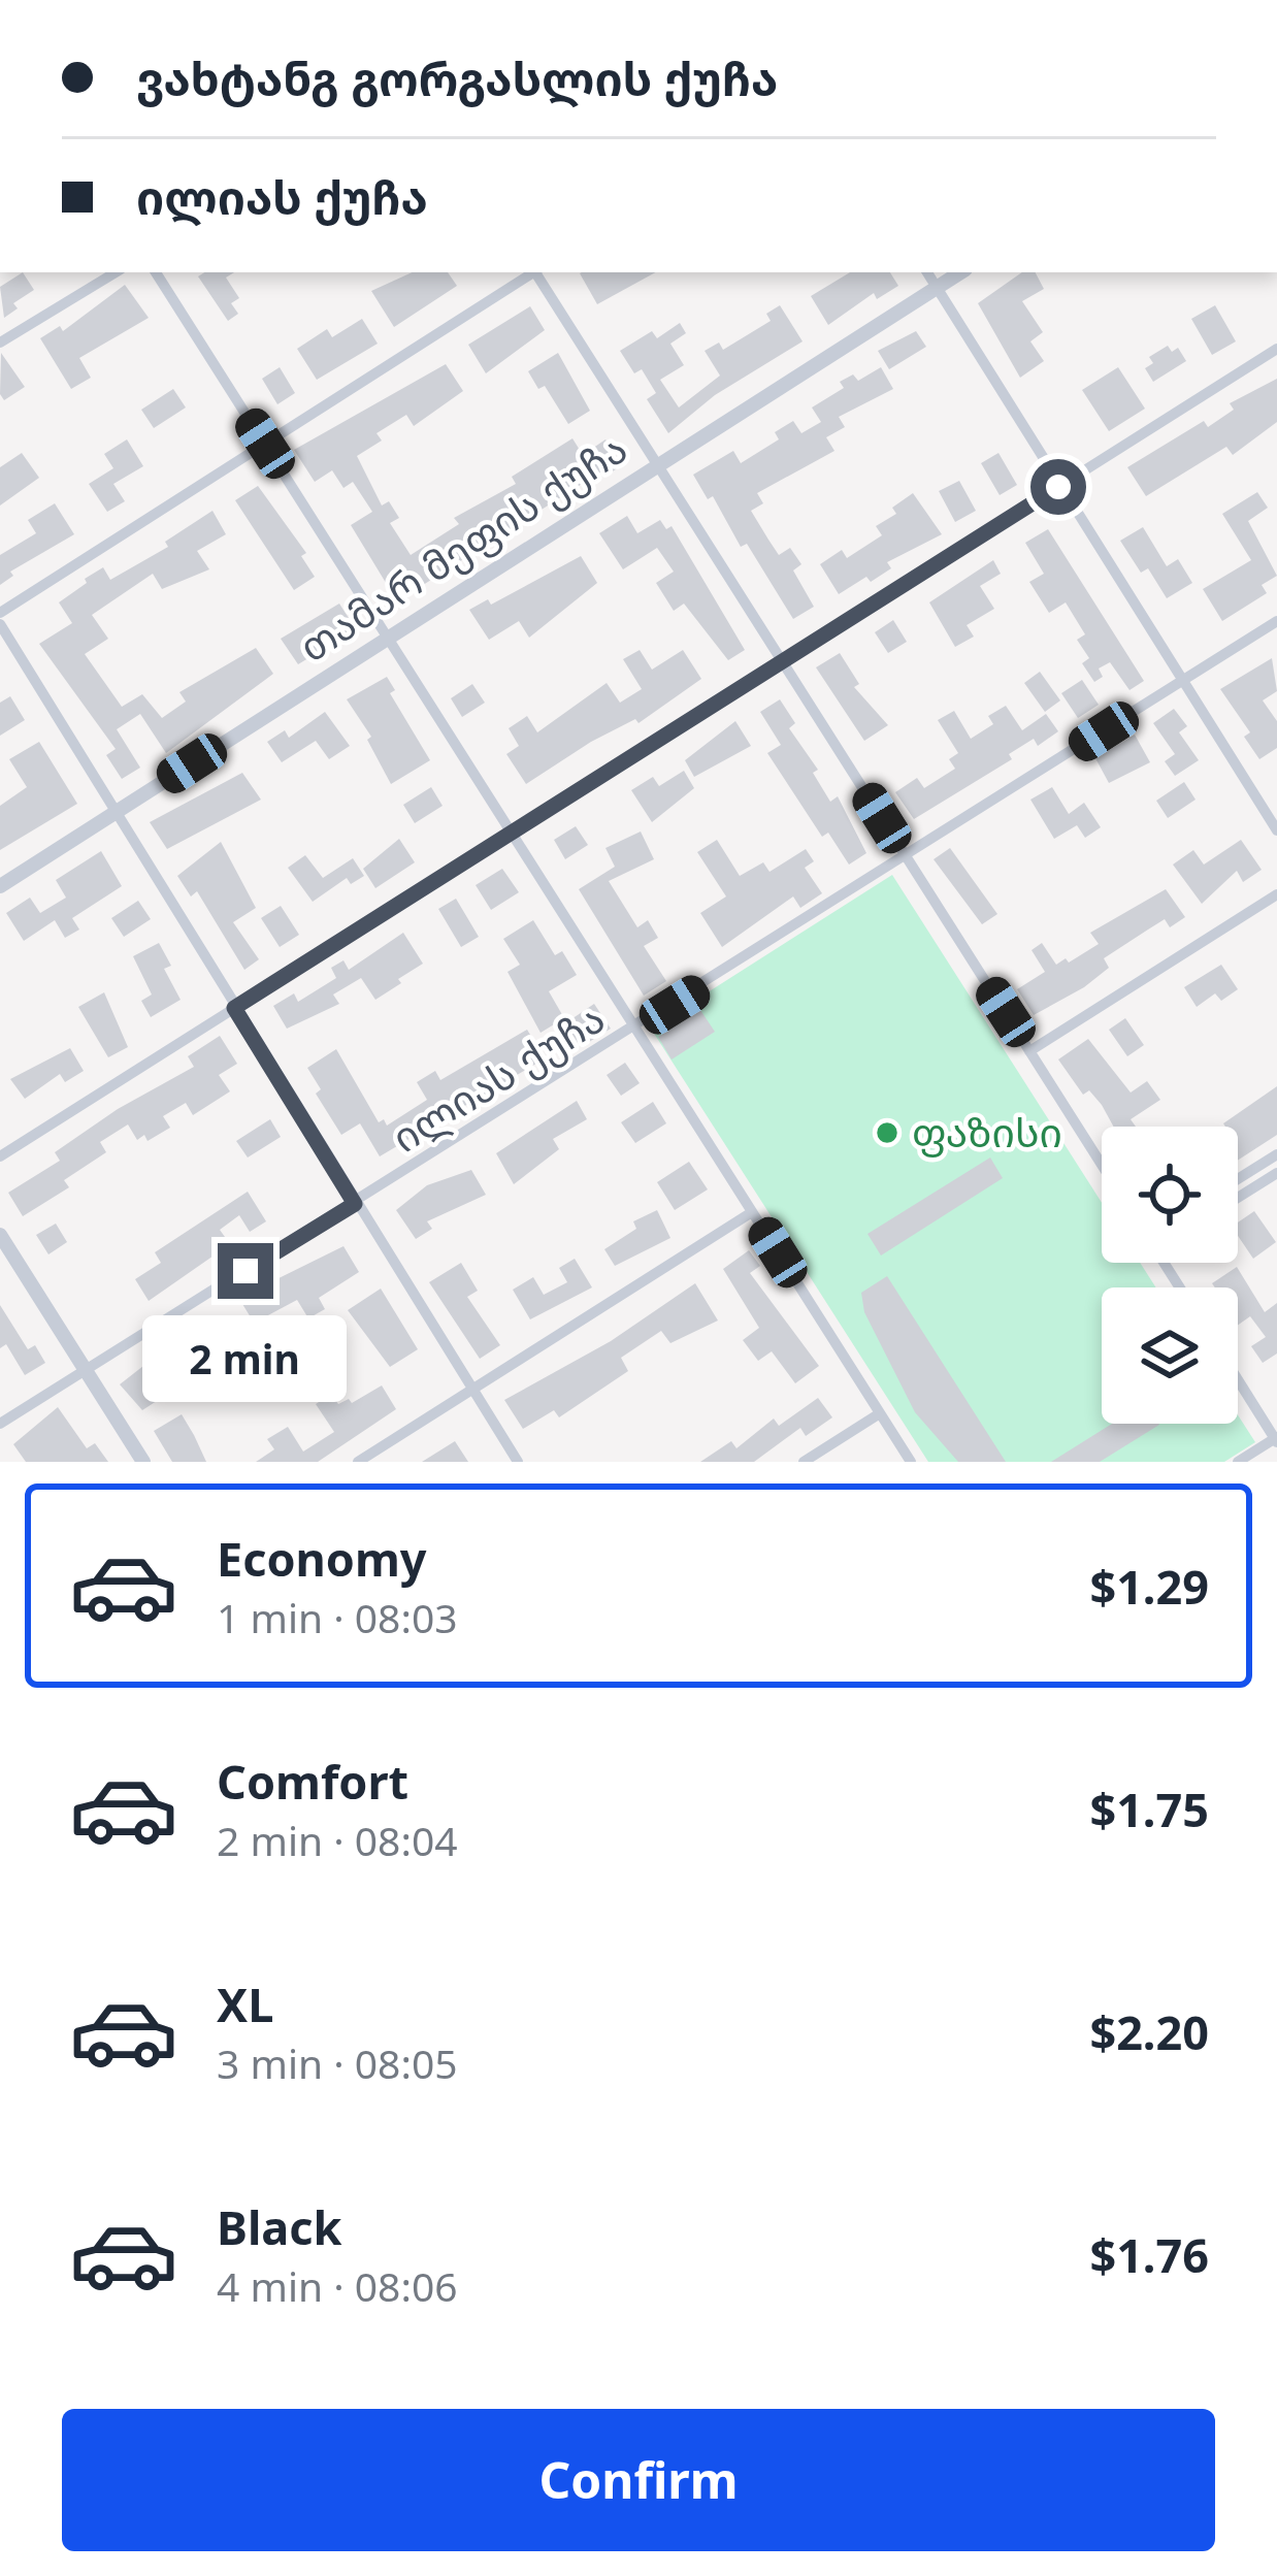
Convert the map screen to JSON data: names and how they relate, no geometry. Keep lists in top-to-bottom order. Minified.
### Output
{"streets":{"street":["თამარ მეფის ქუჩა","ილიას ქუჩა"]},"places":["ფაზისი"],"page":{"banner":["ვახტანგ გორგასლის ქუჩა","ილიას ქუჩა"],"bubble":"2 min","list":[{"name":"Economy","note":"1 min · 08:03","value":"$1.29"},{"name":"Comfort","note":"2 min · 08:04","value":"$1.75"},{"name":"XL","note":"3 min · 08:05","value":"$2.20"},{"name":"Black","note":"4 min · 08:06","value":"$1.76"}],"buttons":"Confirm"}}
